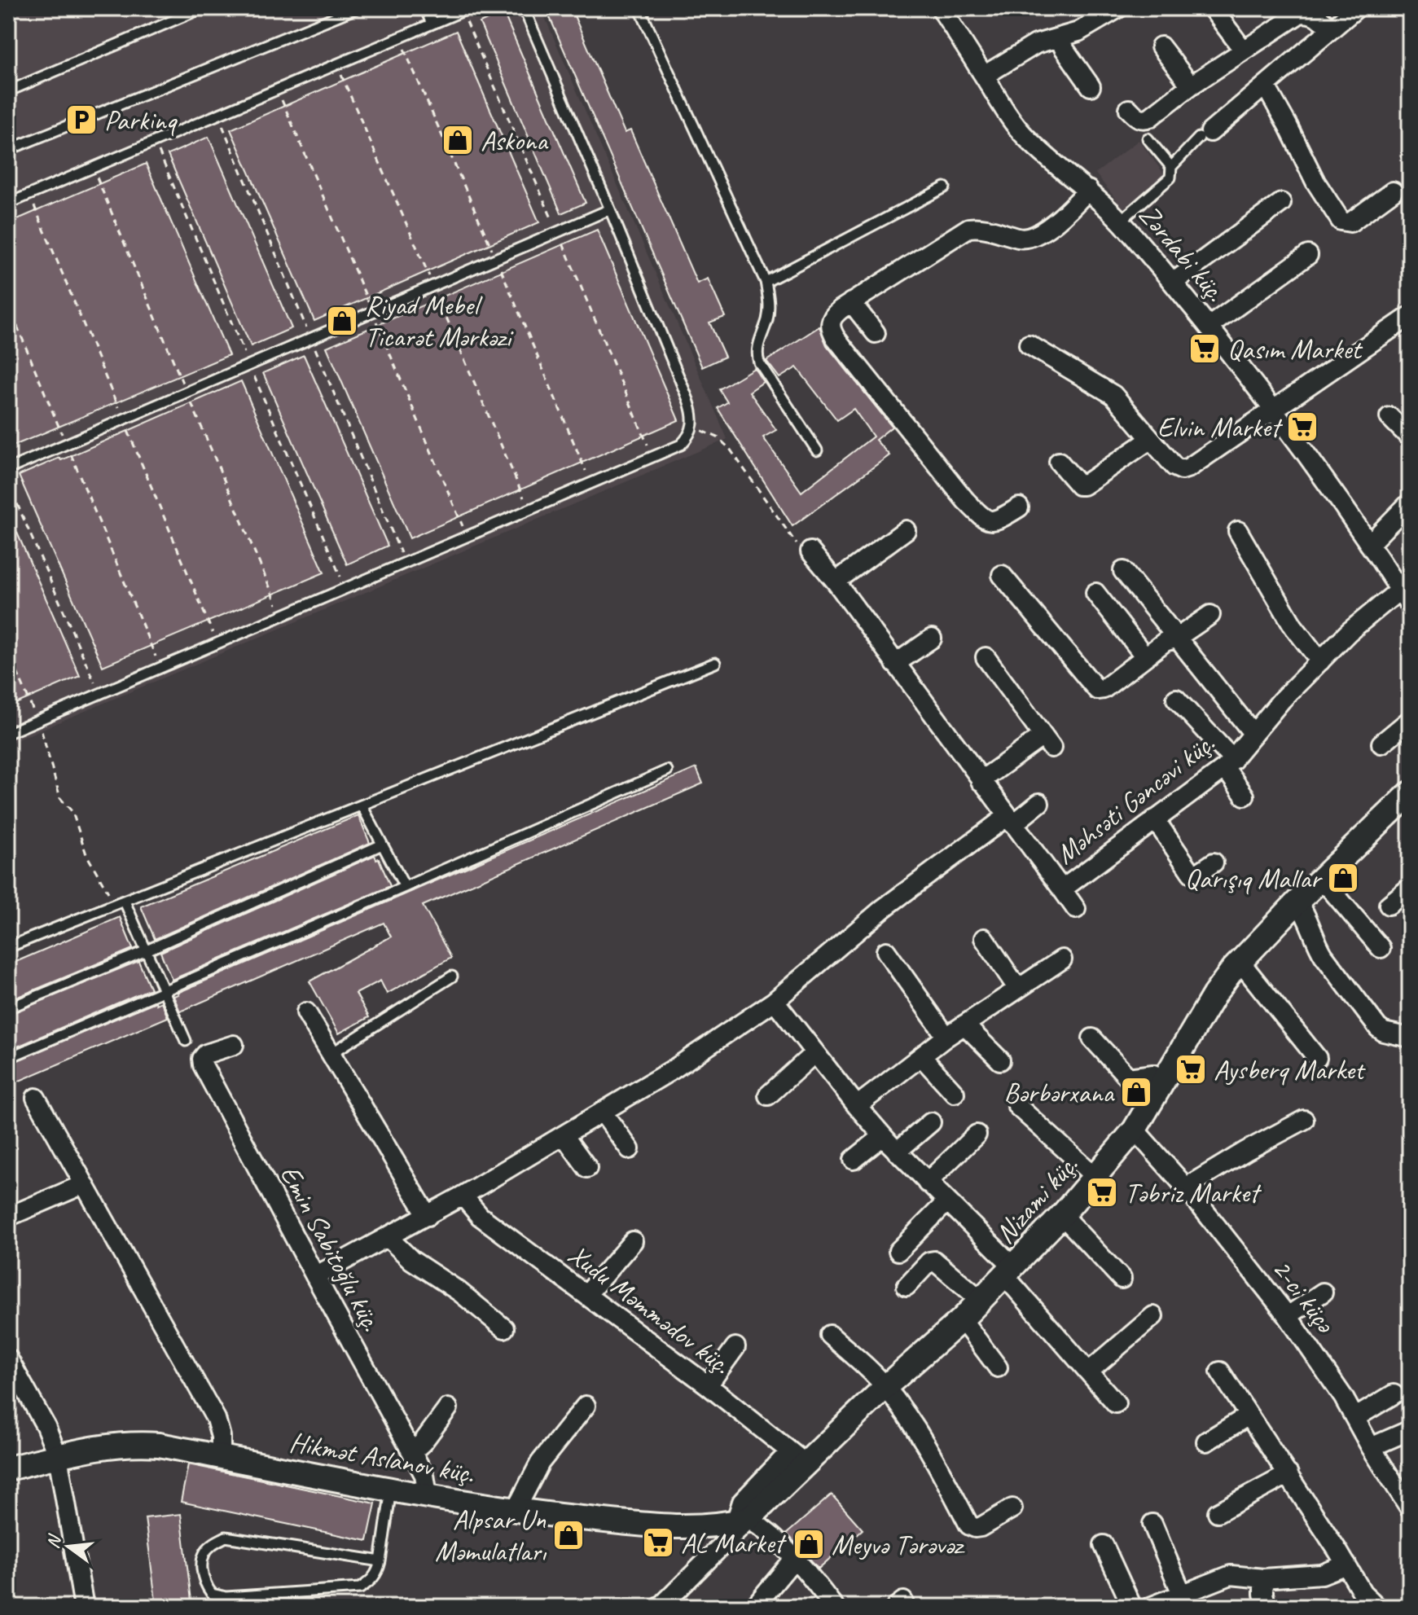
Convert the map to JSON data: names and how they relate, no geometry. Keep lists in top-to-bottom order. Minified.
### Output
{"streets":{"street":["Zərdabi küç.","Məhsəti Gəncəvi küç.","Nizami küç.","Emin Sabitoğlu küç.","2-ci küçə","Xudu Məmmədov küç.","Hikmət Aslanov küç."]},"crossings":[["Zərdabi küç.","Məhsəti Gəncəvi küç."],["Nizami küç.","2-ci küçə"],["Nizami küç.","Xudu Məmmədov küç."],["Nizami küç.","Hikmət Aslanov küç."],["Emin Sabitoğlu küç.","Hikmət Aslanov küç."]],"places":{"parking":["Parkinq"],"shop":["Askona","Riyad Mebel Ticarət Mərkəzi","Qarışıq Mallar","Bərbərxana","Alpsar Un Məmulatları","Meyvə Tərəvəz"],"supermarket":["Qasım Market","Elvin Market","Aysberq Market","Təbriz Market","AL Market"]},"north":"left"}
